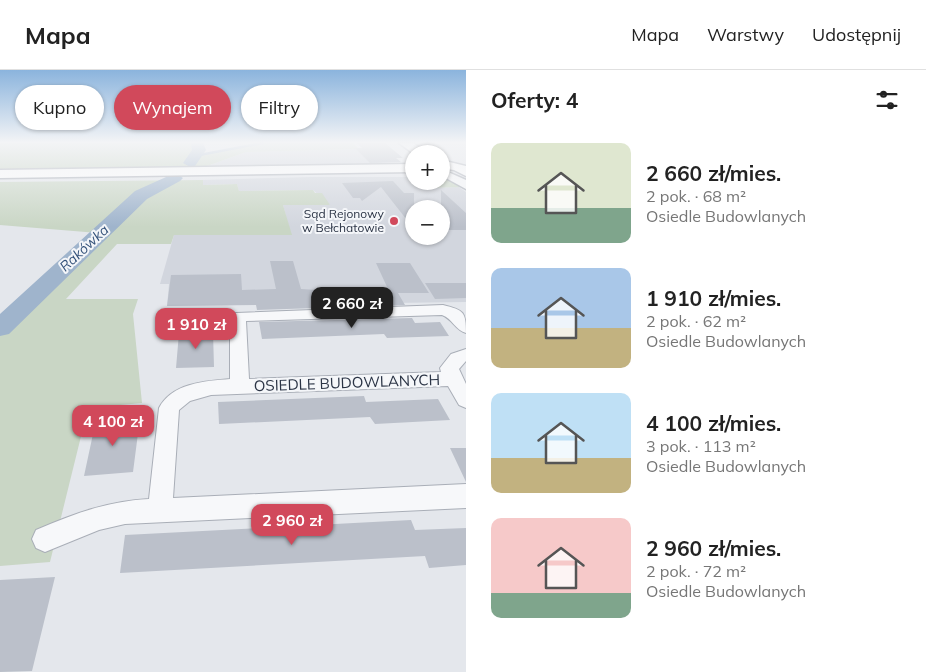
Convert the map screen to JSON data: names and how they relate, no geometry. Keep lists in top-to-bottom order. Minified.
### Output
{"streets":{"street":["OSIEDLE BUDOWLANYCH"]},"water":["Rakówka"],"places":["Sąd Rejonowy w Bełchatowie"],"page":{"header":"Mapa","nav":["Mapa","Warstwy","Udostępnij"],"heading":"Oferty: 4","chip":["Kupno","Wynajem","Filtry"],"list":[{"name":"2 660 zł/mies.","note":"2 pok. · 68 m² · Osiedle Budowlanych"},{"name":"1 910 zł/mies.","note":"2 pok. · 62 m² · Osiedle Budowlanych"},{"name":"4 100 zł/mies.","note":"3 pok. · 113 m² · Osiedle Budowlanych"},{"name":"2 960 zł/mies.","note":"2 pok. · 72 m² · Osiedle Budowlanych"}],"map_buttons":["+","−"],"price":["2 660 zł","1 910 zł","4 100 zł","2 960 zł"]}}
